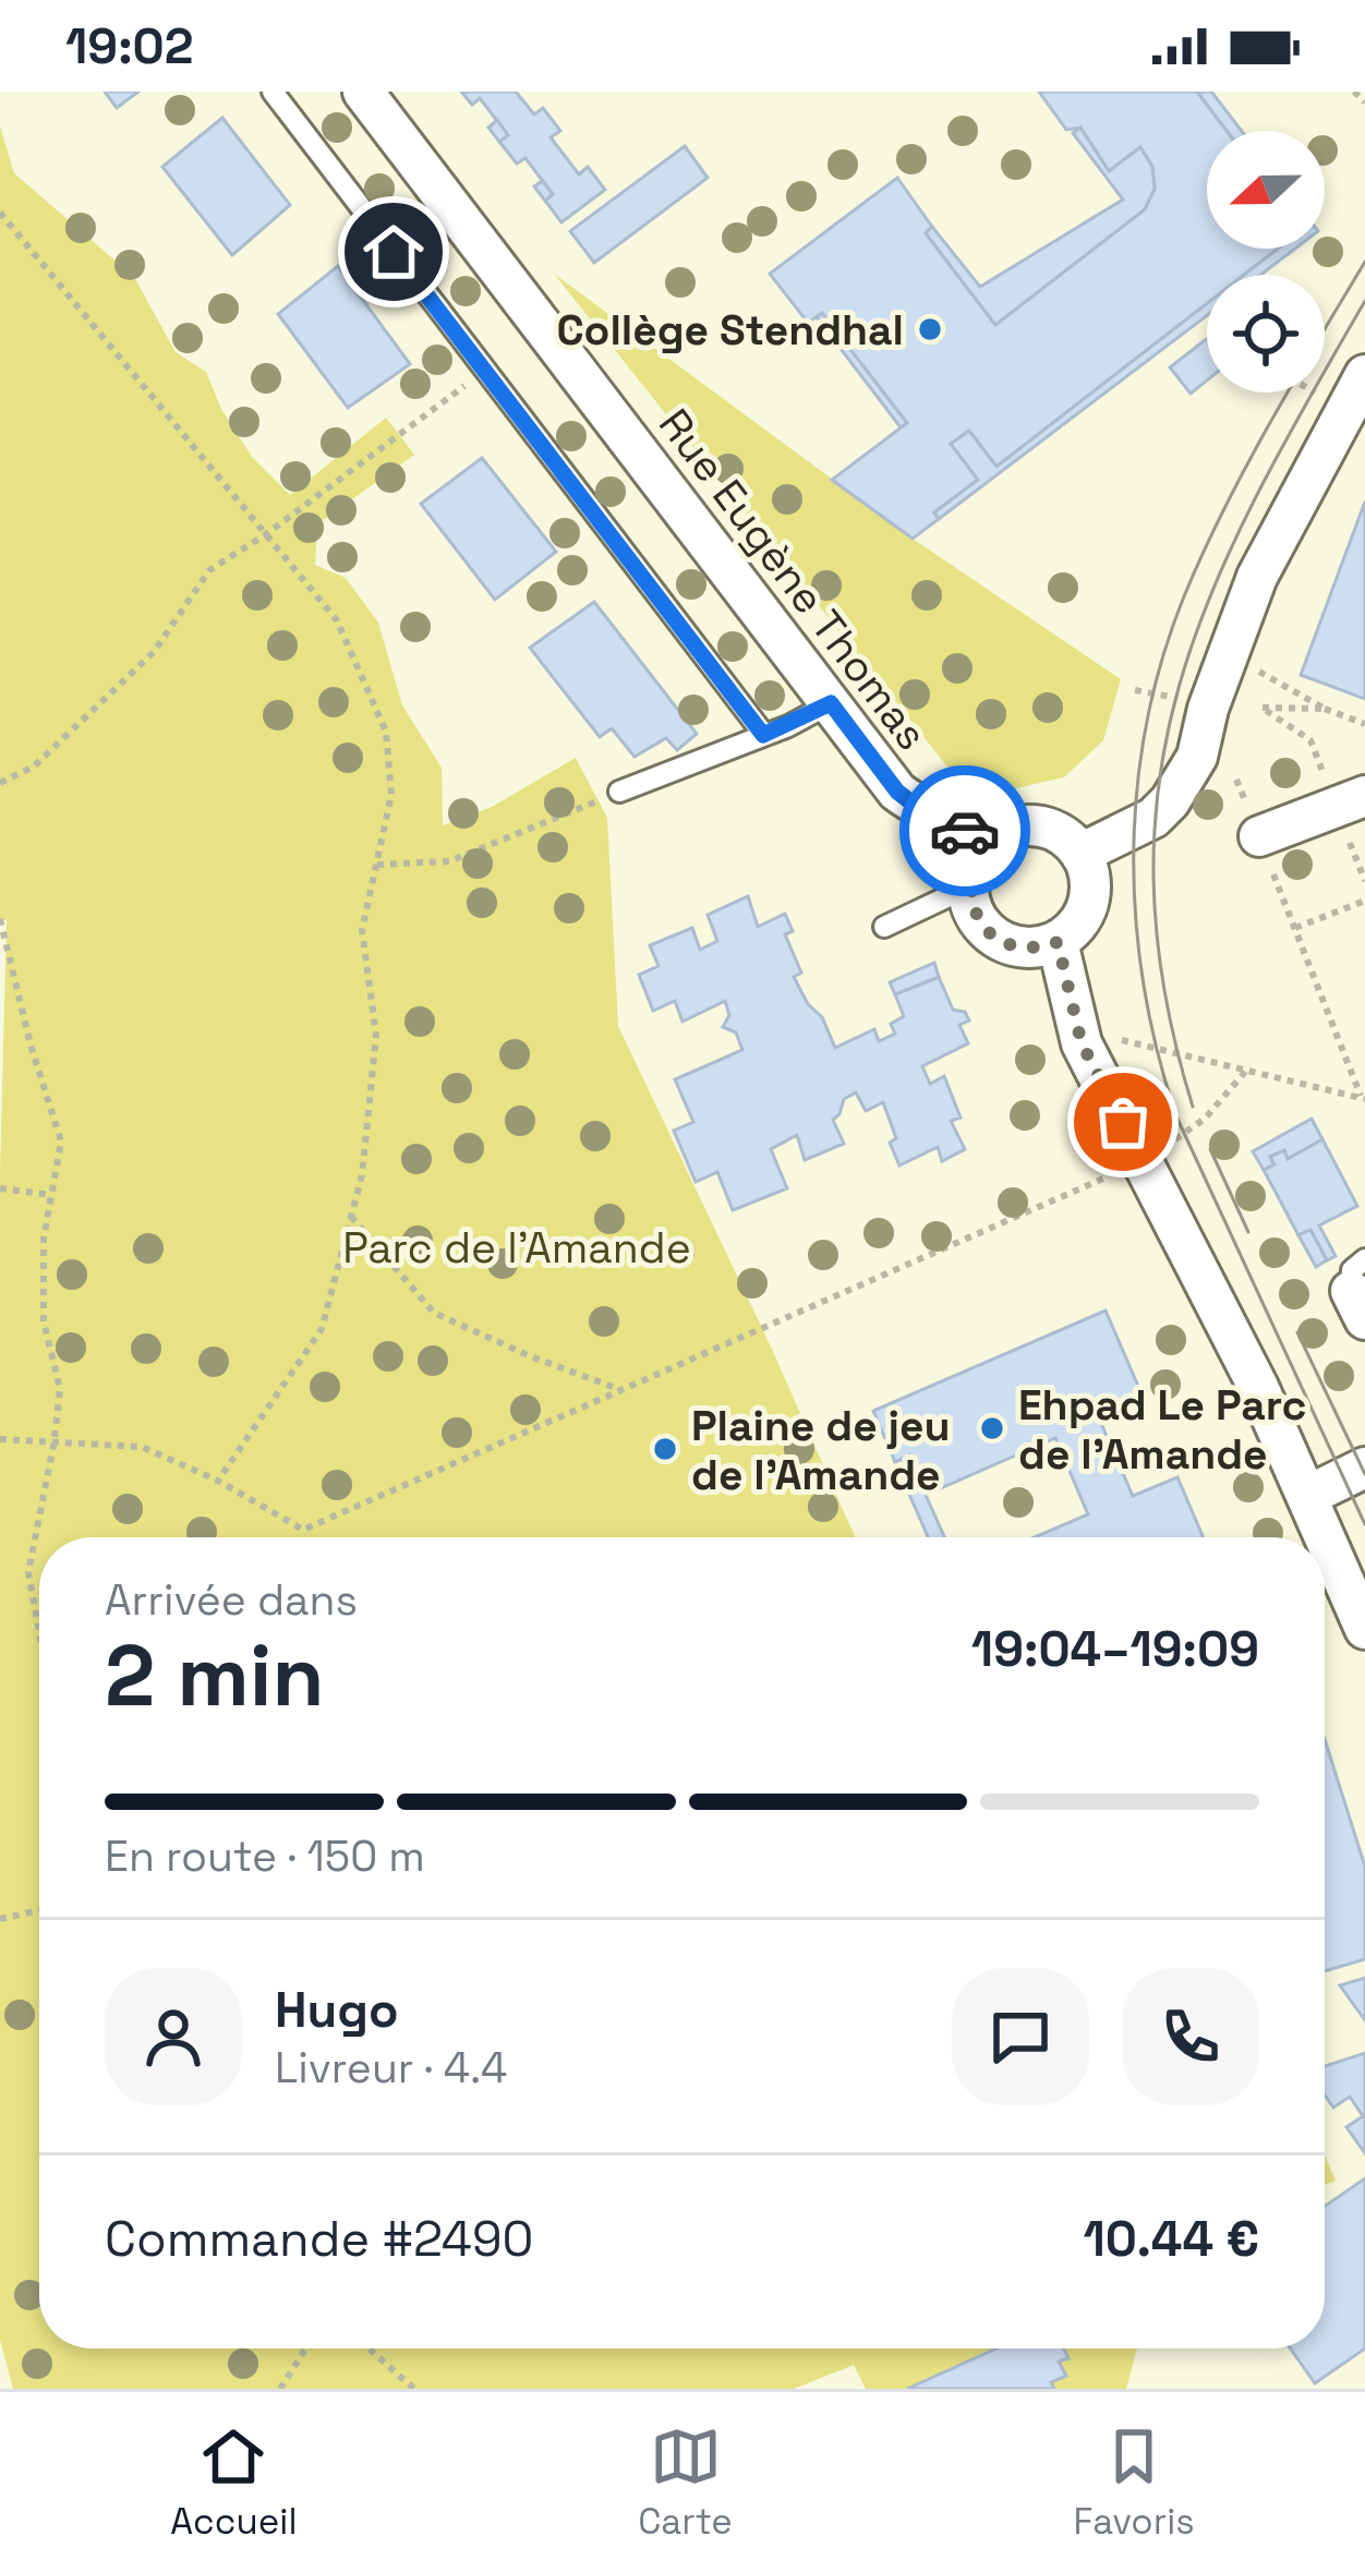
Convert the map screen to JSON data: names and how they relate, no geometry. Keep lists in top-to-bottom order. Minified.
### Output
{"streets":{"street":["Rue Eugène Thomas"]},"parks":["Parc de l'Amande"],"places":["Collège Stendhal","Ehpad Le Parc de l'Amande","Plaine de jeu de l'Amande"],"north":"left","page":{"status":"19:02","heading":["2 min","Arrivée dans","19:04–19:09"],"panel":["Hugo","Livreur · 4.4","Commande #2490","10.44 €"],"bar":"En route · 150 m","tabs":["Accueil","Carte","Favoris"]}}
